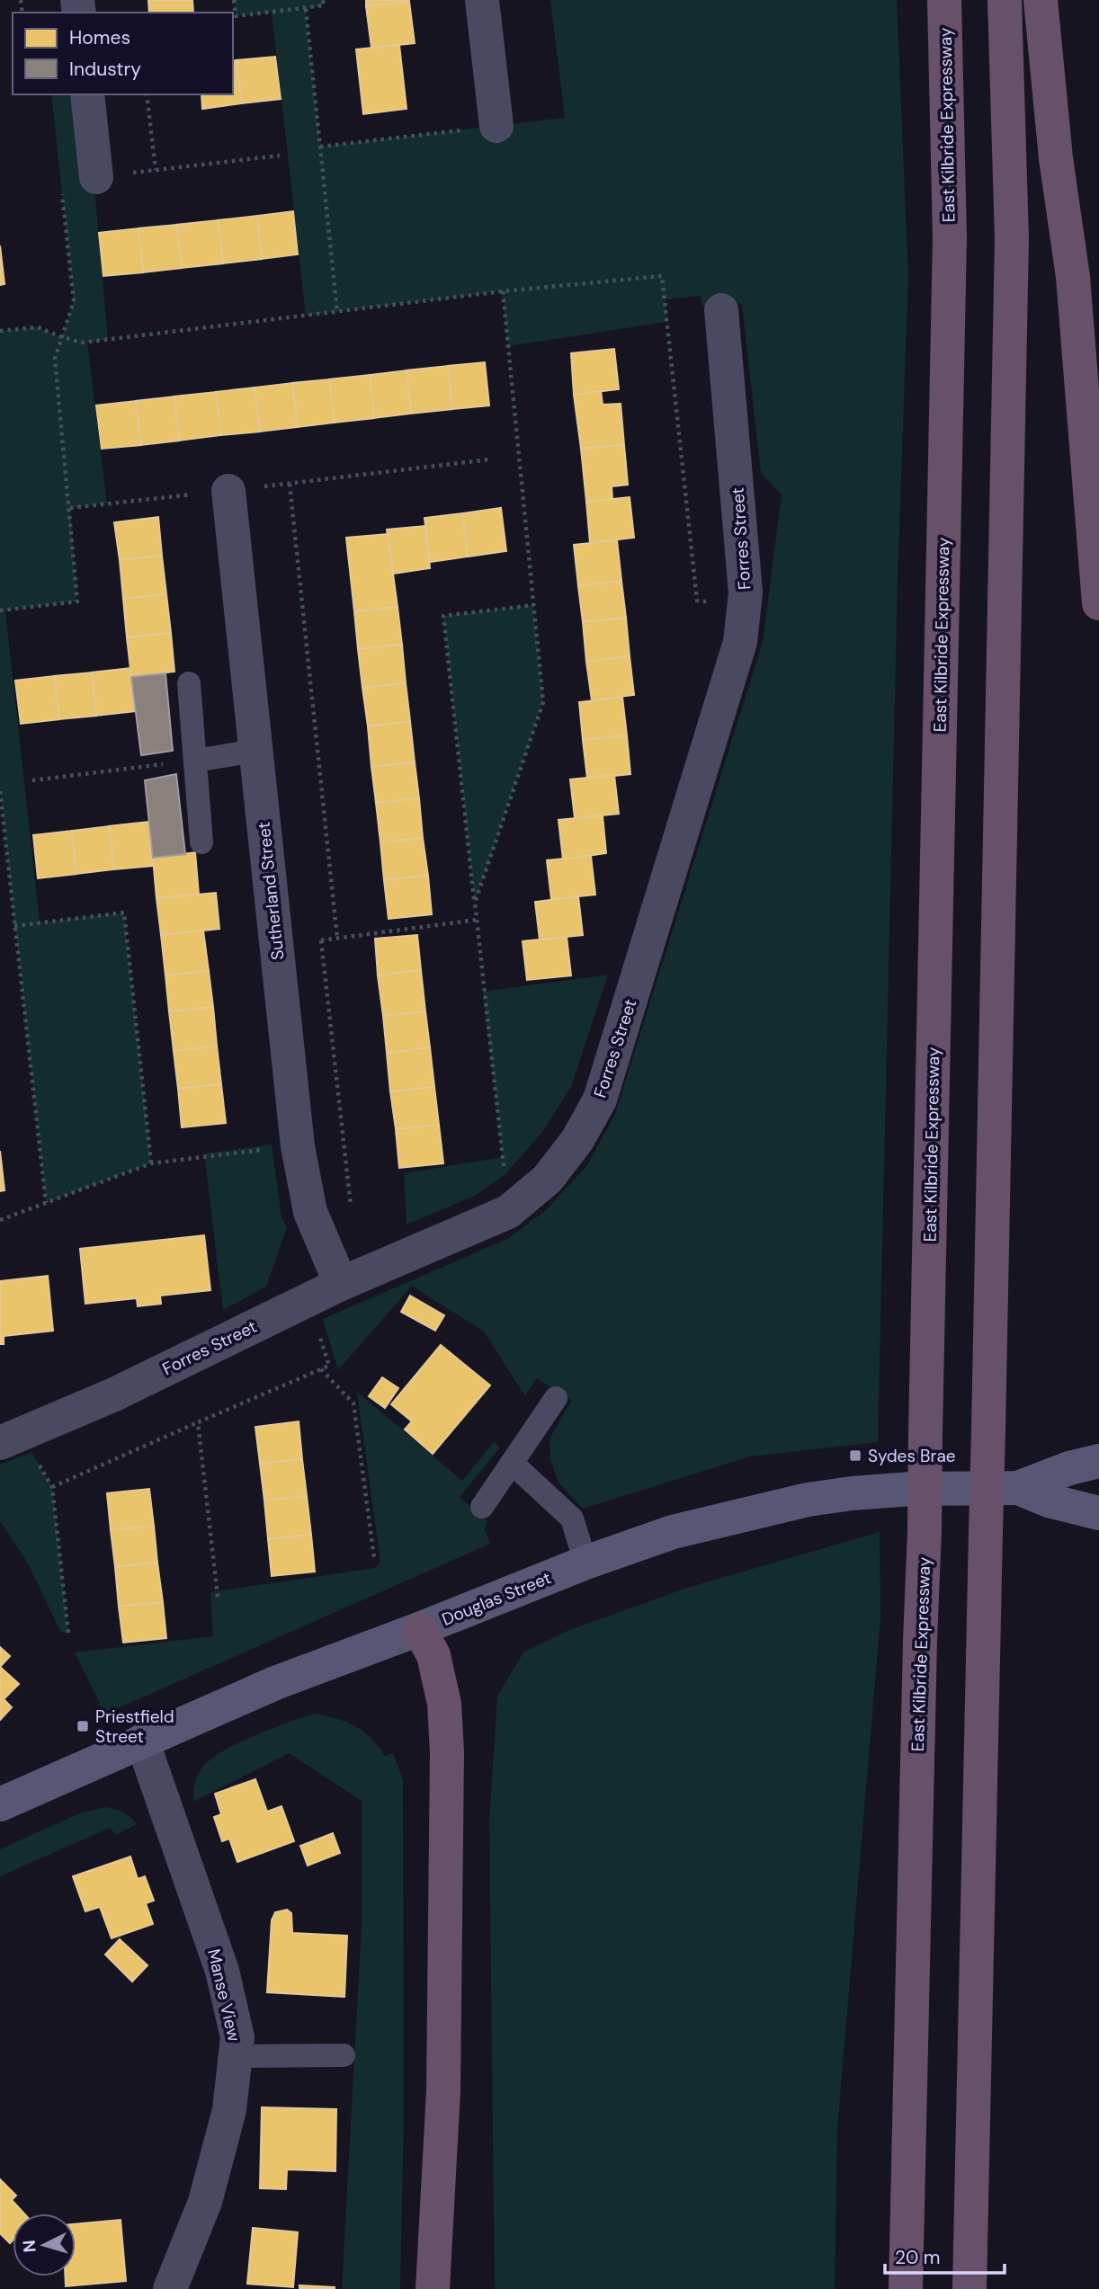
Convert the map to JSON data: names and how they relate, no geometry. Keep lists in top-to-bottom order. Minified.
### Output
{"streets":{"highway":["East Kilbride Expressway"],"main road":["Douglas Street"],"street":["Forres Street","Sutherland Street","Manse View"]},"crossings":[["Forres Street","Sutherland Street"],["Douglas Street","Manse View"]],"places":{"transit":["Sydes Brae","Priestfield Street"]},"legend":["Homes","Industry"],"scale_bar":"20 m","north":"left"}
